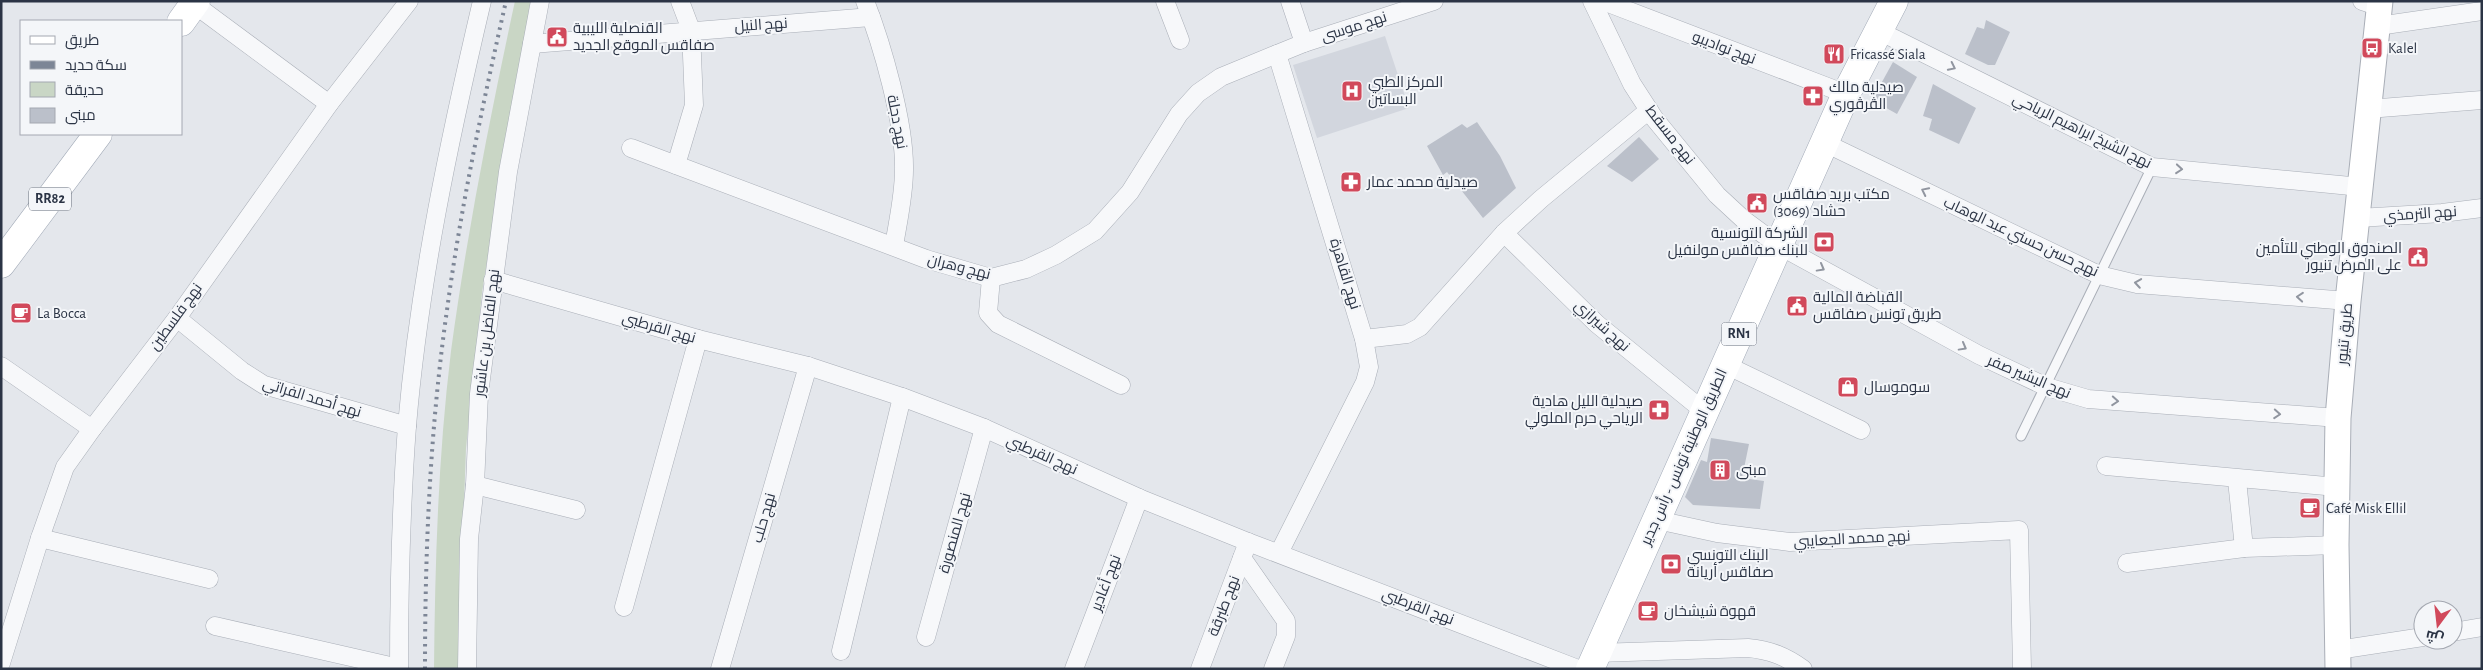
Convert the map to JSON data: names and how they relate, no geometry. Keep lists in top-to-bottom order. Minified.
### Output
{"streets":{"main road":["RR82","RN1","طريق تنيور","الطريق الوطنية تونس - رأس جدير"],"street":["نهج النيل","نهج موسى","نهج نواديبو","نهج دجلة","نهج الشيخ ابراهيم الرياحي","نهج مسقط","نهج الترمذي","نهج حسن حسني عبد الوهاب","نهج وهران","نهج القاهرة","نهج فلسطين","نهج شيرازي","نهج القرطبي","نهج الفاضل بن عاشور","نهج البشير صفر","نهج أحمد الفراتي","نهج حلب","نهج المنصورة","نهج محمد الجعايبي","نهج أغادير","نهج طبرقة"]},"crossings":[["نهج النيل","نهج دجلة"],["نهج النيل","نهج الفاضل بن عاشور"],["نهج نواديبو","الطريق الوطنية تونس - رأس جدير"],["نهج دجلة","نهج وهران"],["نهج الشيخ ابراهيم الرياحي","طريق تنيور"],["نهج الشيخ ابراهيم الرياحي","الطريق الوطنية تونس - رأس جدير"],["نهج مسقط","نهج البشير صفر"],["نهج مسقط","الطريق الوطنية تونس - رأس جدير"],["نهج الترمذي","طريق تنيور"],["نهج حسن حسني عبد الوهاب","طريق تنيور"],["نهج حسن حسني عبد الوهاب","الطريق الوطنية تونس - رأس جدير"],["نهج وهران","نهج القاهرة"],["نهج القاهرة","نهج القرطبي"],["نهج فلسطين","نهج أحمد الفراتي"],["نهج شيرازي","الطريق الوطنية تونس - رأس جدير"],["نهج القرطبي","نهج الفاضل بن عاشور"],["نهج القرطبي","الطريق الوطنية تونس - رأس جدير"],["نهج القرطبي","نهج حلب"],["نهج القرطبي","نهج المنصورة"],["نهج القرطبي","نهج أغادير"],["نهج القرطبي","نهج طبرقة"],["طريق تنيور","نهج البشير صفر"],["نهج البشير صفر","الطريق الوطنية تونس - رأس جدير"],["الطريق الوطنية تونس - رأس جدير","نهج محمد الجعايبي"]],"one_way":["نهج الشيخ ابراهيم الرياحي","نهج حسن حسني عبد الوهاب"],"places":{"public building":["القنصلية الليبية صفاقس الموقع الجديد","مكتب بريد صفاقس حشاد (3069)","الصندوق الوطني للتأمين على المرض تنيور","القباضة المالية طريق تونس صفاقس"],"bus stop":["Kalel"],"restaurant":["Fricassé Siala"],"hospital":["المركز الطبي البساتين"],"pharmacy":["صيدلية مالك الڤرڤوري","صيدلية محمد عمار","صيدلية الليل هادية الرياحي حرم الملولي"],"bank":["الشركة التونسية للبنك صفاقس مولنفيل","البنك التونسي صفاقس أريانة"],"cafe":["La Bocca","Café Misk Ellil","قهوة شيشخان"],"shop":["سوموسال"],"building":["مبنى"]},"legend":["طريق","سكة حديد","حديقة","مبنى"],"north":"bottom"}
